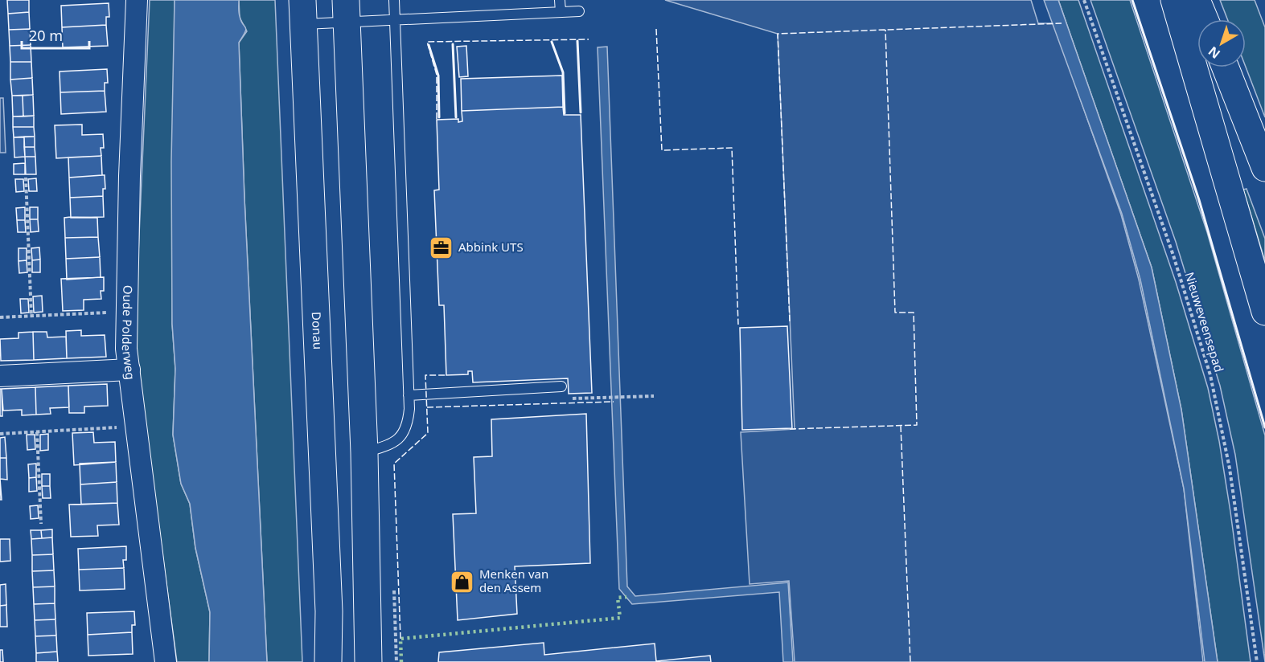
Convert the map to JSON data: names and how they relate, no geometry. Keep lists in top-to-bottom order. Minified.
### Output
{"streets":{"main road":["Donau"],"street":["Oude Polderweg"],"path":["Nieuweveensepad"]},"places":{"office":["Abbink UTS"],"shop":["Menken van den Assem"]},"scale_bar":"20 m","north":"bottom left"}
